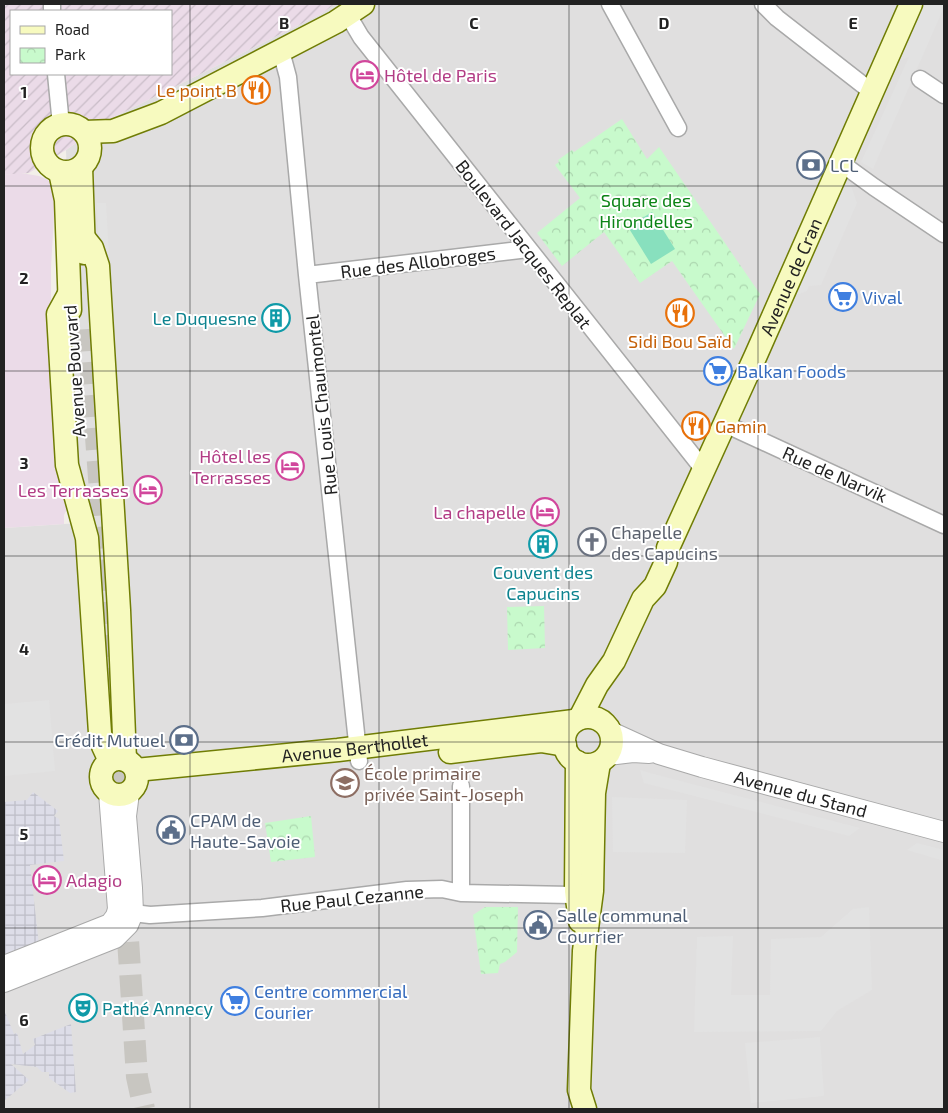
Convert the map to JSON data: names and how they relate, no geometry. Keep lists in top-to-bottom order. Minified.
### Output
{"streets":{"main road":["Avenue de Cran","Avenue Bouvard","Avenue Berthollet"],"street":["Boulevard Jacques Replat","Rue des Allobroges","Rue Louis Chaumontel","Rue de Narvik","Avenue du Stand","Rue Paul Cezanne"]},"crossings":[["Boulevard Jacques Replat","Rue des Allobroges"],["Boulevard Jacques Replat","Avenue de Cran"],["Rue des Allobroges","Rue Louis Chaumontel"],["Avenue de Cran","Rue de Narvik"],["Avenue de Cran","Avenue Berthollet"],["Avenue de Cran","Avenue du Stand"],["Rue Louis Chaumontel","Avenue Berthollet"],["Avenue Berthollet","Avenue du Stand"]],"parks":["Square des Hirondelles"],"places":{"hotel":["Hôtel de Paris","Hôtel les Terrasses","Les Terrasses","La chapelle","Adagio"],"restaurant":["Le point B","Sidi Bou Saïd","Gamin"],"bank":["LCL","Crédit Mutuel"],"supermarket":["Vival","Balkan Foods","Centre commercial Courier"],"building":["Le Duquesne","Couvent des Capucins"],"church":["Chapelle des Capucins"],"school or university":["École primaire privée Saint-Joseph"],"public building":["CPAM de Haute-Savoie","Salle communal Courrier"],"theatre":["Pathé Annecy"]},"legend":["Road","Park"],"grid":{"columns":["B","C","D","E"],"rows":["1","2","3","4","5","6"]}}
